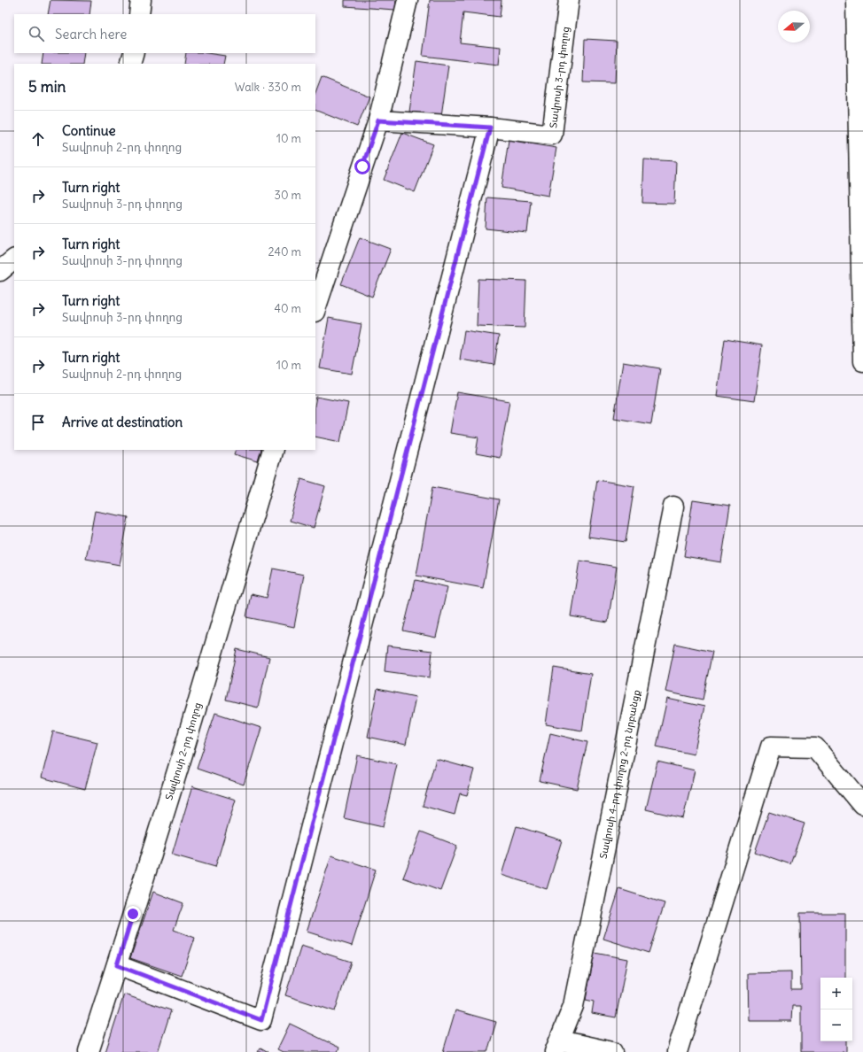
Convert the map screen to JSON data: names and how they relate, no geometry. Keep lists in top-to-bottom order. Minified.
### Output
{"streets":{"street":["Տավրոսի 3-րդ փողոց","Տավրոսի 2-րդ փողոց","Տավրոսի 4-րդ փողոց 2-րդ նրբանցք"]},"north":"left","page":{"search":"Search here","heading":["5 min","Walk · 330 m"],"list":[["Continue","Տավրոսի 2-րդ փողոց","10 m"],["Turn right","Տավրոսի 3-րդ փողոց","30 m"],["Turn right","Տավրոսի 3-րդ փողոց","240 m"],["Turn right","Տավրոսի 3-րդ փողոց","40 m"],["Turn right","Տավրոսի 2-րդ փողոց","10 m"],"Arrive at destination"],"map_buttons":["+","−"]}}
